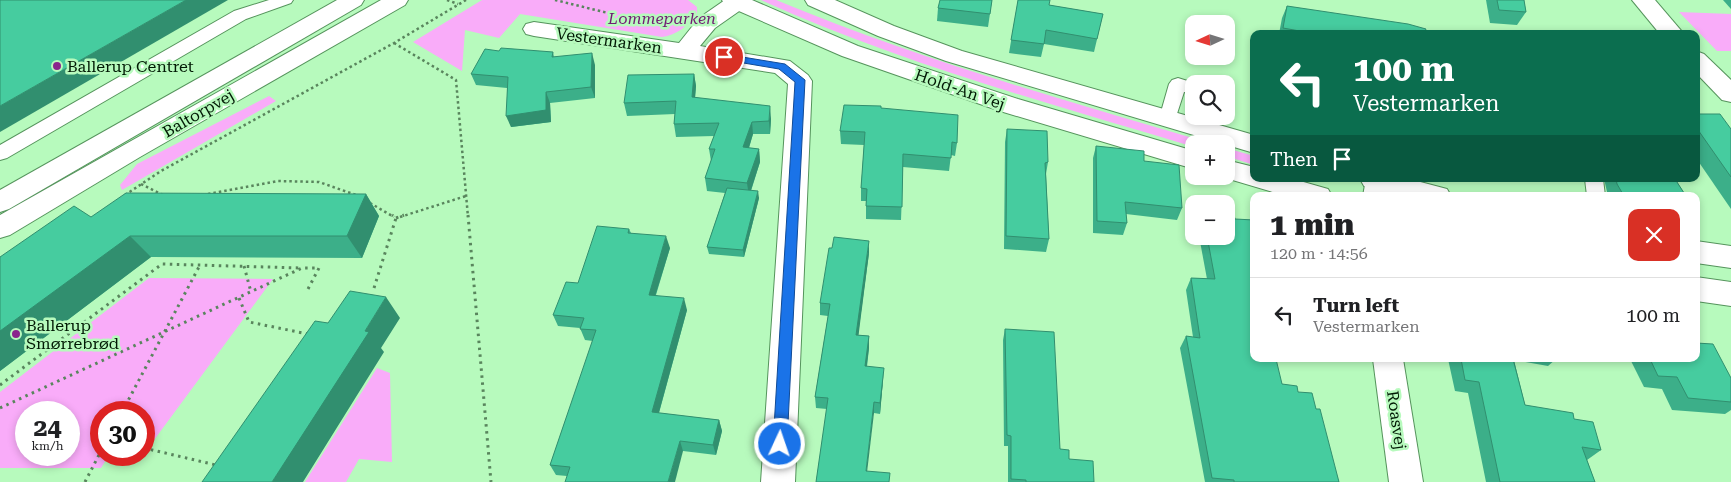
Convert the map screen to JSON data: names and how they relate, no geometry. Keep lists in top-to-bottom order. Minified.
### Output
{"streets":{"street":["Vestermarken","Hold-An Vej","Baltorpvej","Roasvej"]},"crossings":[["Vestermarken","Hold-An Vej"]],"parks":["Lommeparken"],"places":["Ballerup Centret","Ballerup Smørrebrød"],"north":"left","page":{"map_buttons":["+","−"],"turn":["100 m","Vestermarken"],"then":"Then","heading":["1 min","120 m · 14:56"],"list":[{"name":"Turn left","note":"Vestermarken","value":"100 m"}],"speed":"24 km/h","limit":"30"}}
